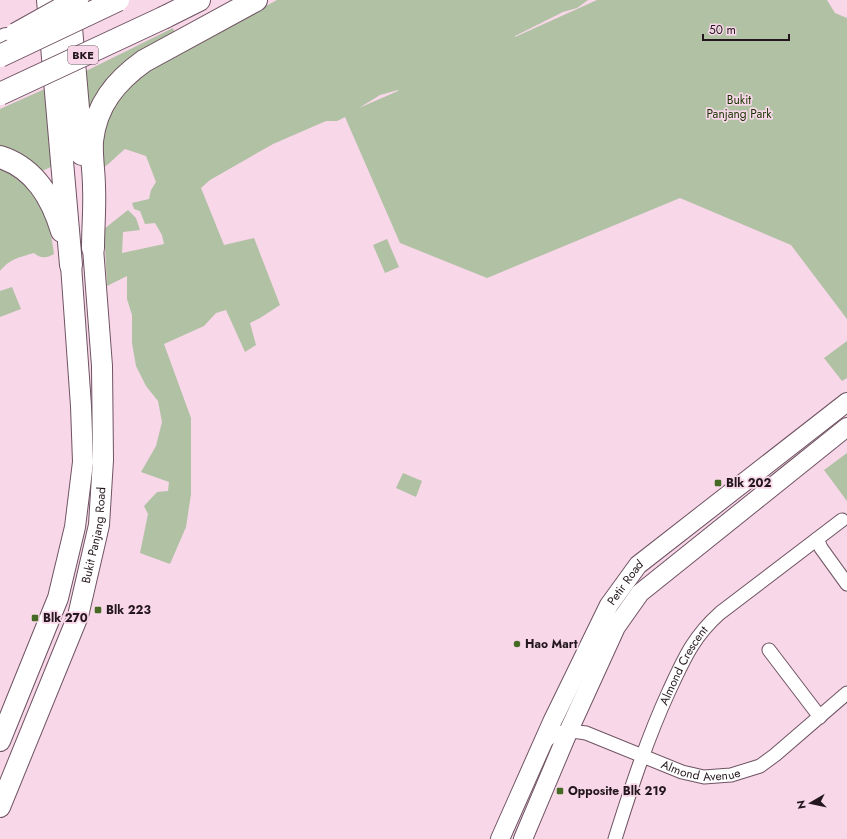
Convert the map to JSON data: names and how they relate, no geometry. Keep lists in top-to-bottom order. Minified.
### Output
{"streets":{"highway":["BKE"],"main road":["Bukit Panjang Road","Petir Road"],"street":["Almond Crescent","Almond Avenue"]},"crossings":[["Petir Road","Almond Avenue"],["Almond Crescent","Almond Avenue"]],"parks":["Bukit Panjang Park"],"places":{"transit":["Blk 202","Blk 223","Blk 270","Opposite Blk 219"],"other":["Hao Mart"]},"scale_bar":"50 m","north":"left"}
